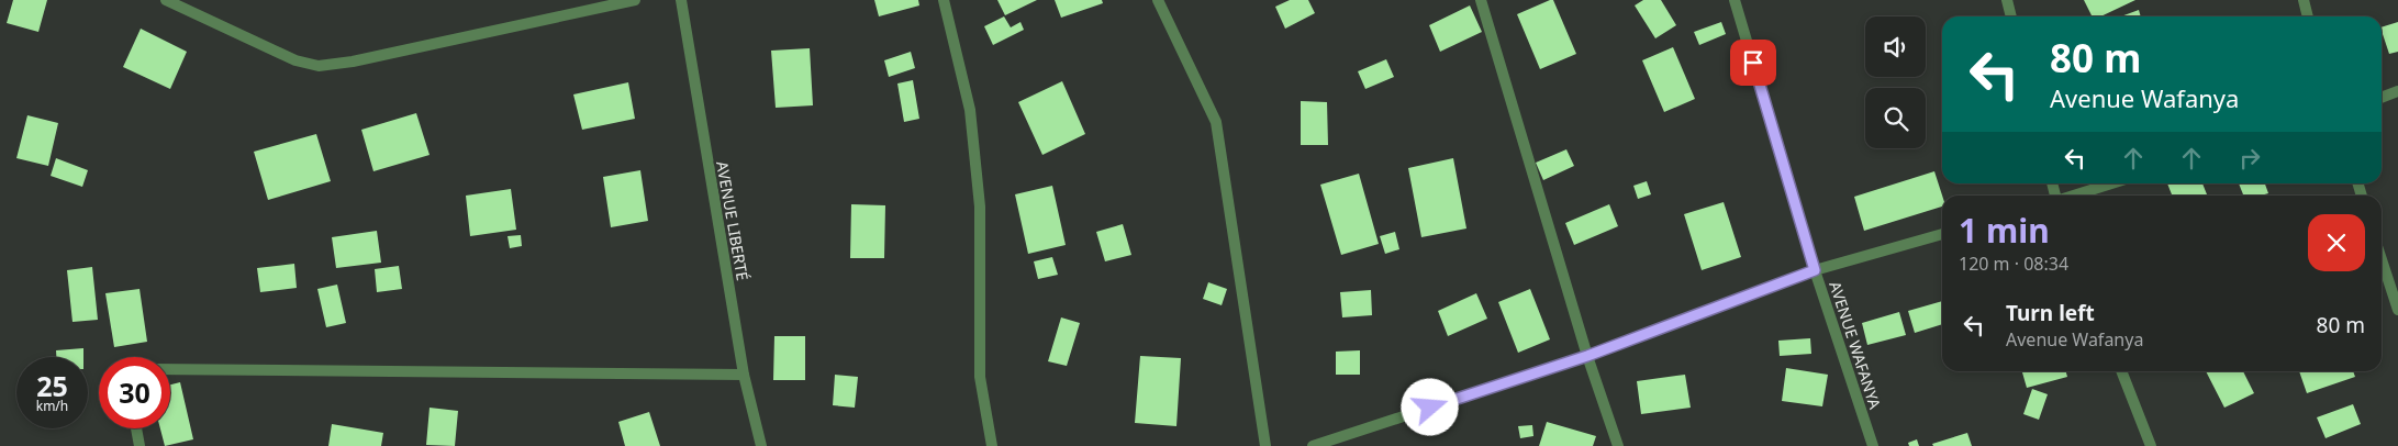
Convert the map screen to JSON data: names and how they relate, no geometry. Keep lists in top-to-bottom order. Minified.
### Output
{"streets":{"street":["AVENUE LIBERTÉ","AVENUE WAFANYA"]},"page":{"turn":["80 m","Avenue Wafanya"],"heading":["1 min","120 m · 08:34"],"list":[{"name":"Turn left","note":"Avenue Wafanya","value":"80 m"}],"speed":"25 km/h","limit":"30"}}
